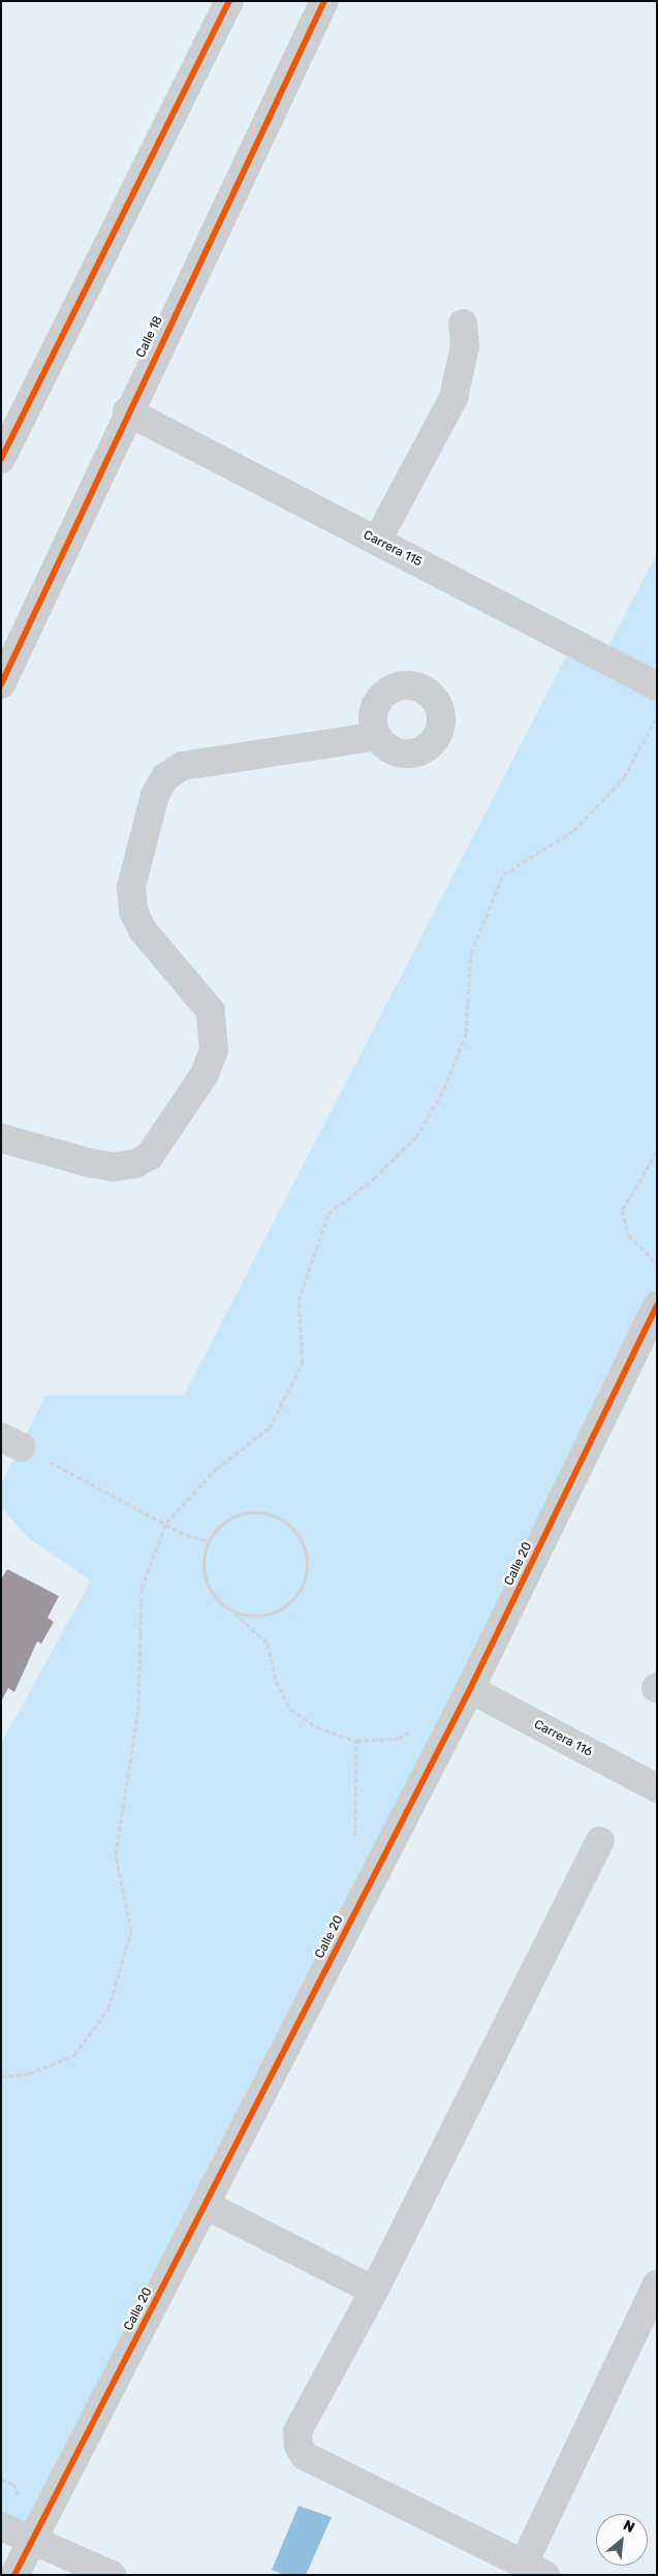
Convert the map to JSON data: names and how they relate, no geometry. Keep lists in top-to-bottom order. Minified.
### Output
{"streets":{"street":["Calle 18","Carrera 115","Calle 20","Carrera 116"]},"crossings":[["Calle 18","Carrera 115"],["Calle 20","Carrera 116"]],"north":"top right"}
